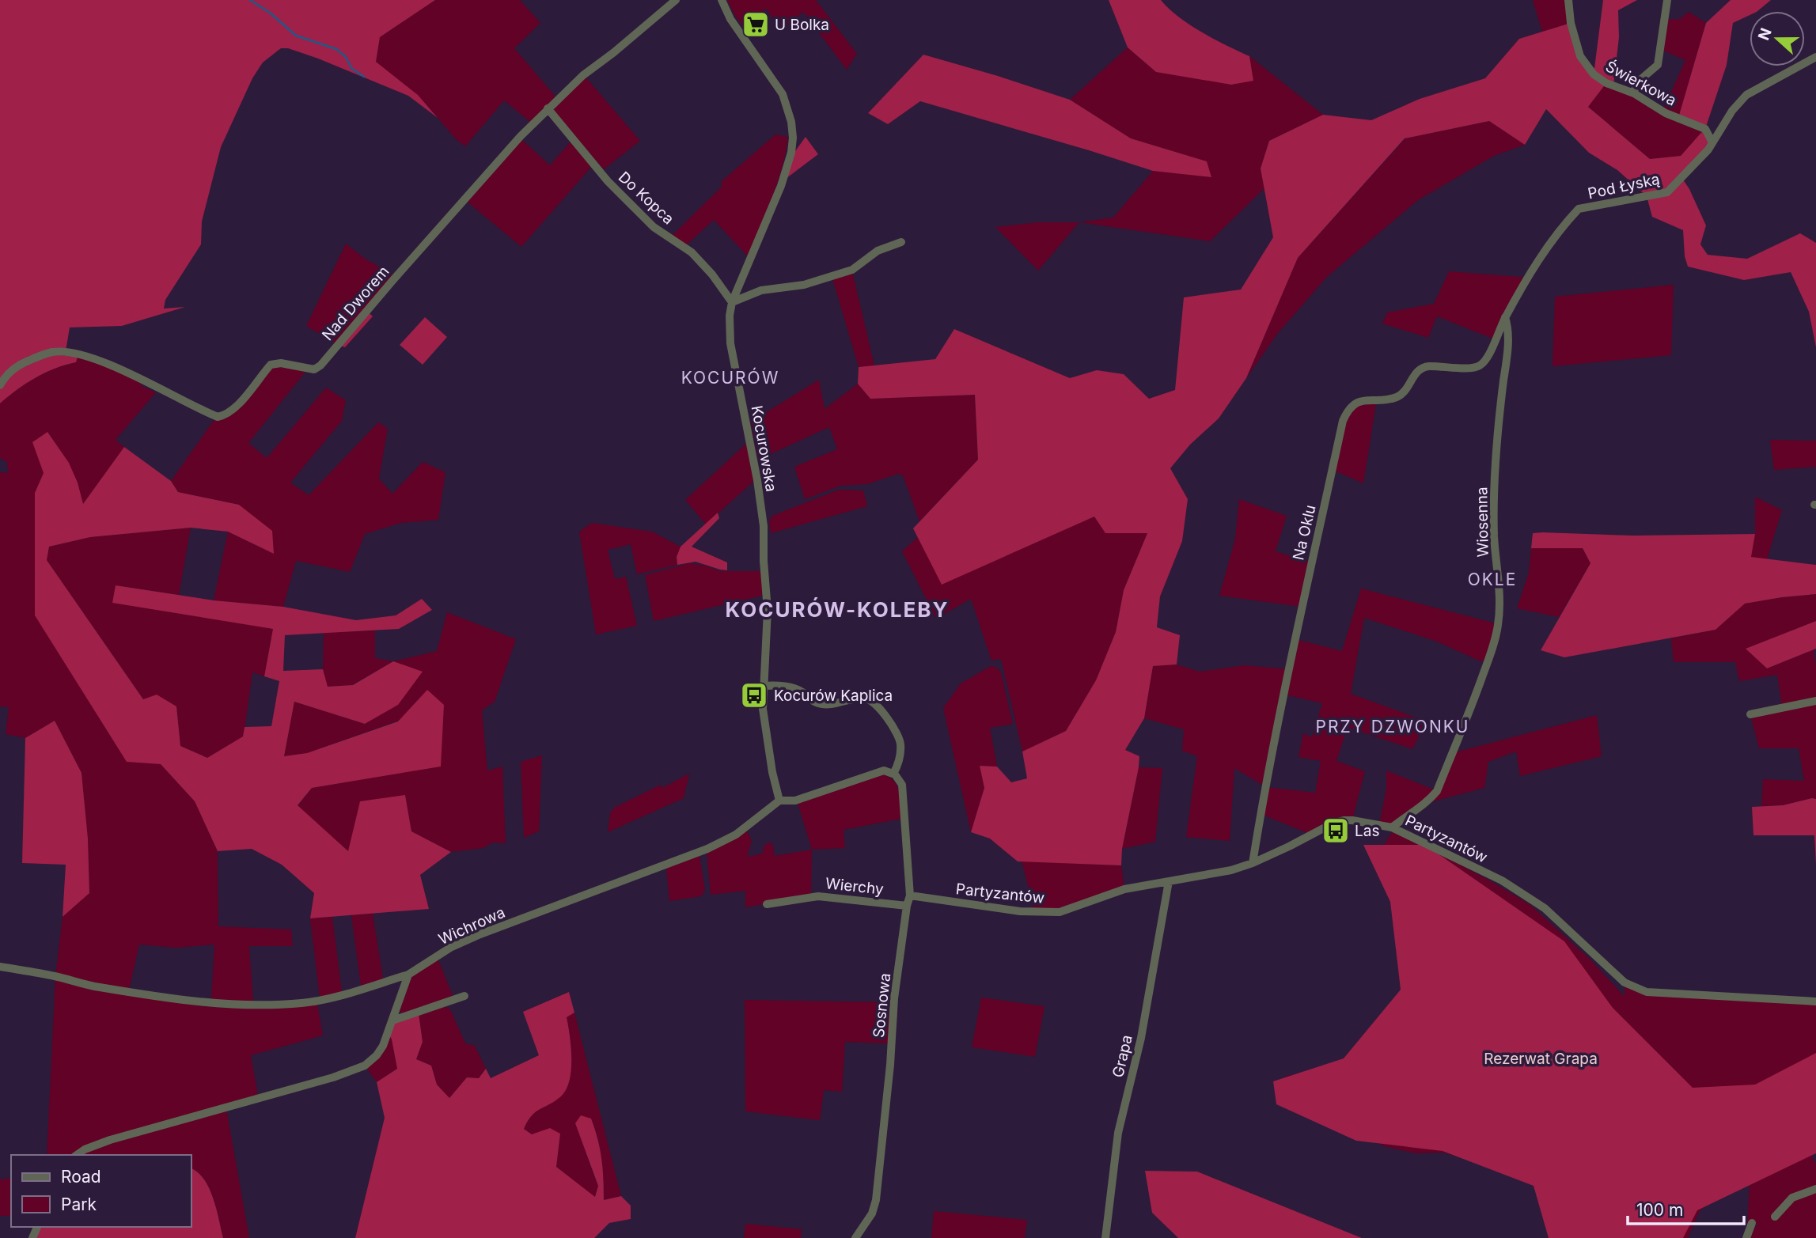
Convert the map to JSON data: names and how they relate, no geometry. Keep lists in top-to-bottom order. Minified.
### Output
{"streets":{"street":["Świerkowa","Pod Łyską","Do Kopca","Nad Dworem","Kocurowska","Wiosenna","Na Oklu","Partyzantów","Wierchy","Wichrowa","Sosnowa","Grapa"]},"crossings":[["Świerkowa","Pod Łyską"],["Pod Łyską","Wiosenna"],["Pod Łyską","Na Oklu"],["Do Kopca","Nad Dworem"],["Do Kopca","Kocurowska"],["Kocurowska","Wichrowa"],["Wiosenna","Na Oklu"],["Wiosenna","Partyzantów"],["Na Oklu","Partyzantów"],["Partyzantów","Sosnowa"],["Partyzantów","Grapa"],["Wierchy","Sosnowa"],["Wichrowa","Sosnowa"]],"districts":["KOCURÓW","OKLE","KOCURÓW-KOLEBY","PRZY DZWONKU"],"parks":["Rezerwat Grapa"],"places":{"supermarket":["U Bolka"],"bus stop":["Kocurów Kaplica","Las"]},"legend":["Road","Park"],"scale_bar":"100 m","north":"left"}
